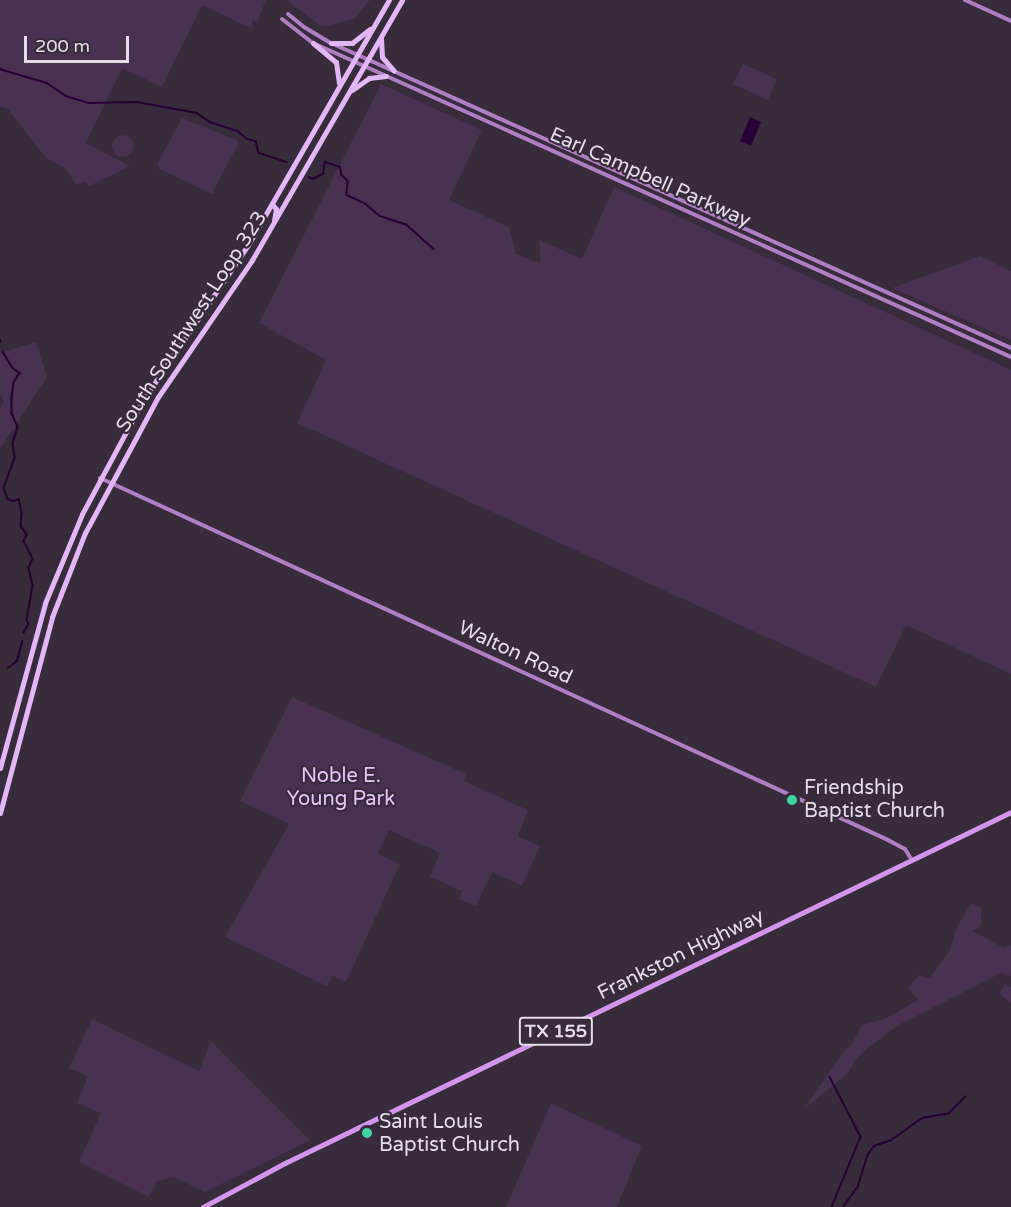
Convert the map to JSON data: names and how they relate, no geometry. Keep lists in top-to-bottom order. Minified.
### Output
{"streets":{"highway":["South Southwest Loop 323"],"main road":["Earl Campbell Parkway","Walton Road","Frankston Highway","TX 155"]},"crossings":[["Earl Campbell Parkway","South Southwest Loop 323"],["South Southwest Loop 323","Walton Road"],["Walton Road","Frankston Highway"]],"parks":["Noble E. Young Park"],"places":["Friendship Baptist Church","Saint Louis Baptist Church"],"scale_bar":"200 m"}
